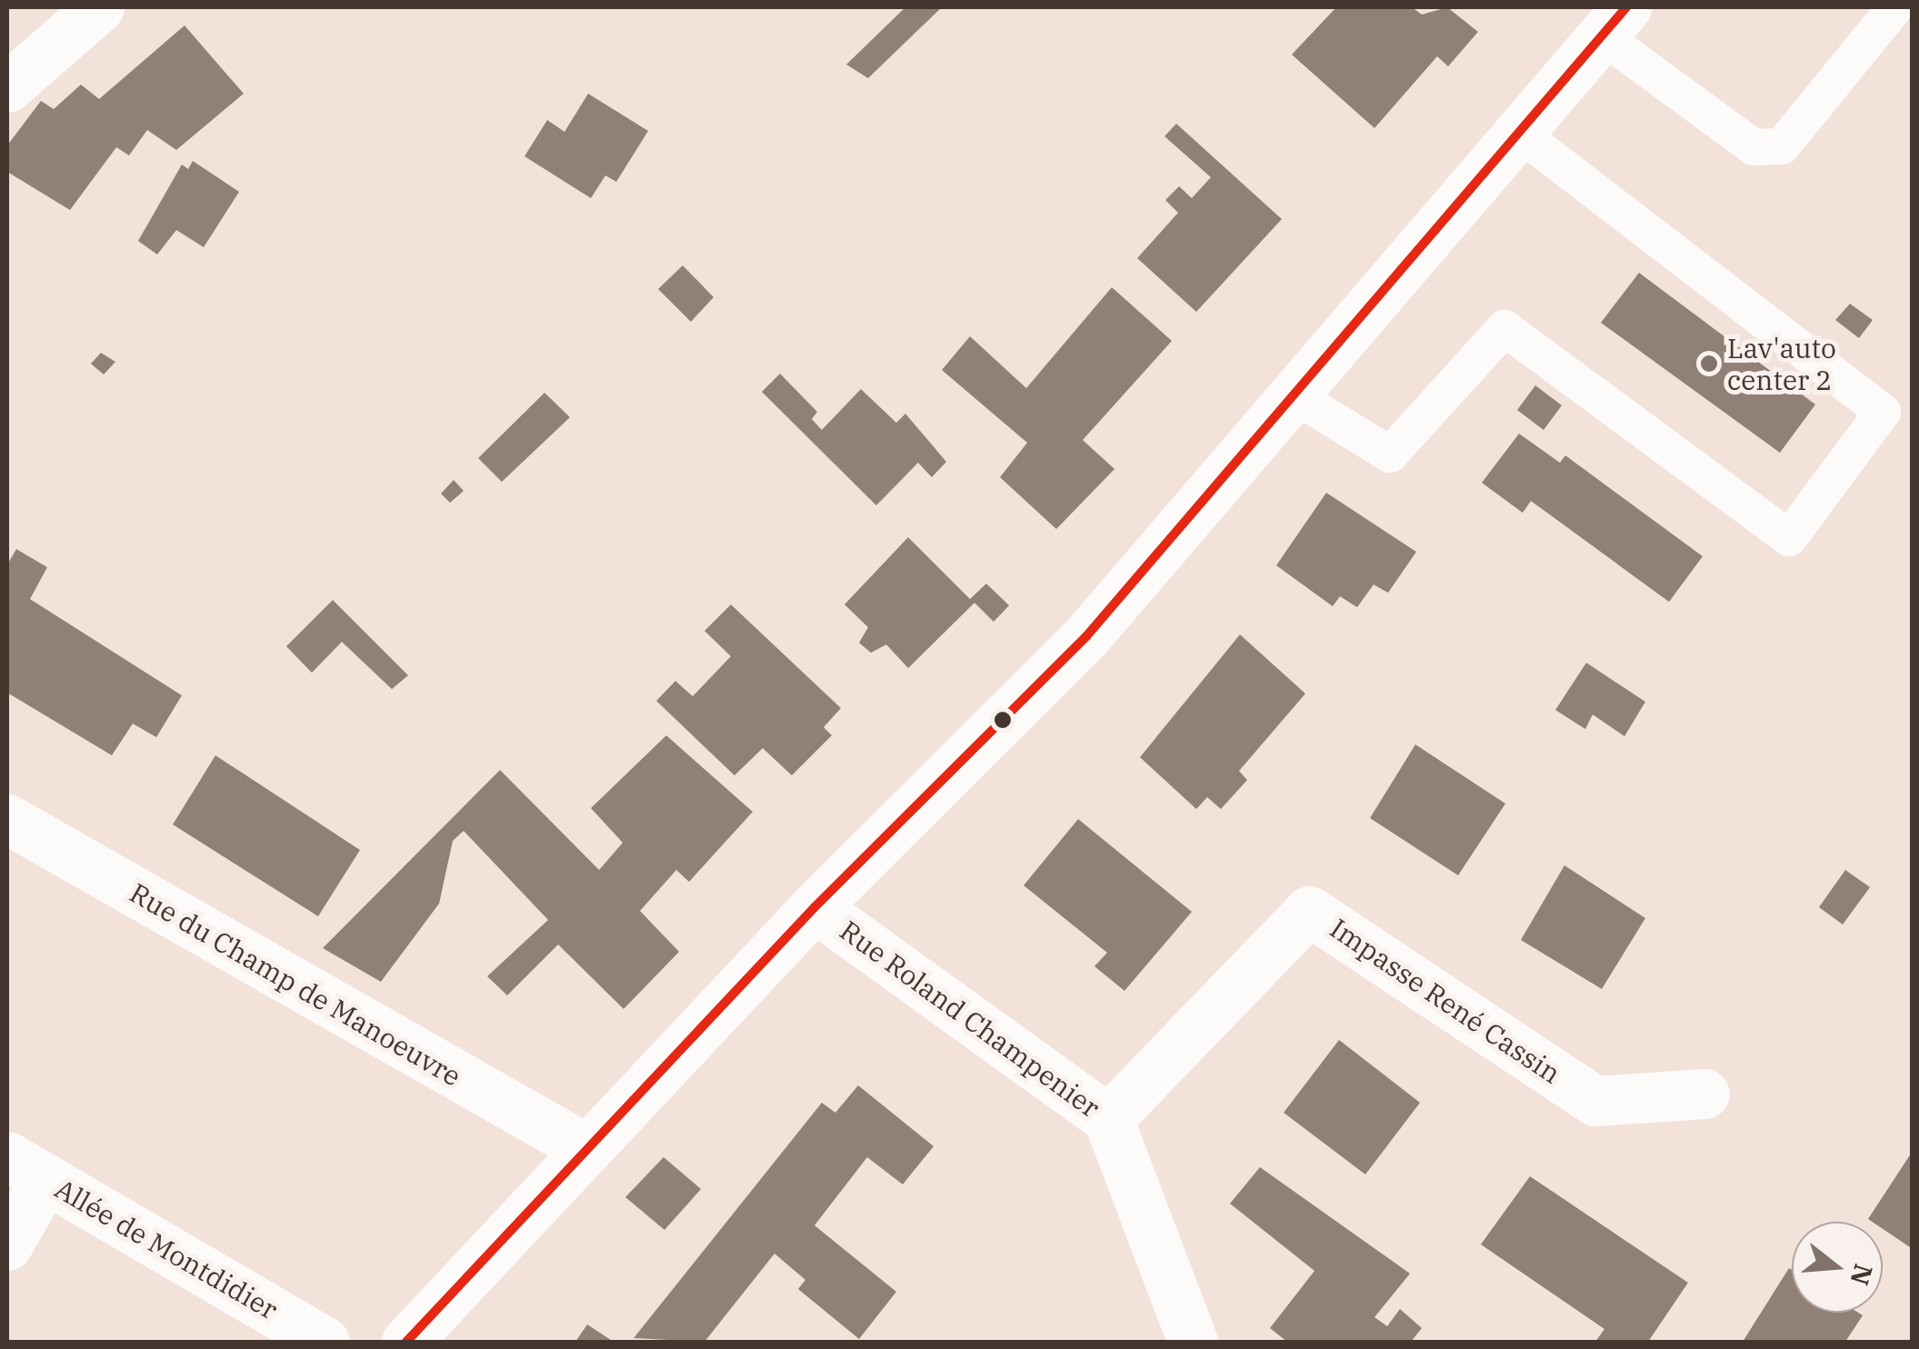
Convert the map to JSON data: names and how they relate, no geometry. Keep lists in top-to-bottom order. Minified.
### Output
{"streets":{"street":["Rue du Champ de Manoeuvre","Impasse René Cassin","Rue Roland Champenier","Allée de Montdidier"]},"crossings":[["Impasse René Cassin","Rue Roland Champenier"]],"places":["Lav'auto center 2"],"north":"right"}
